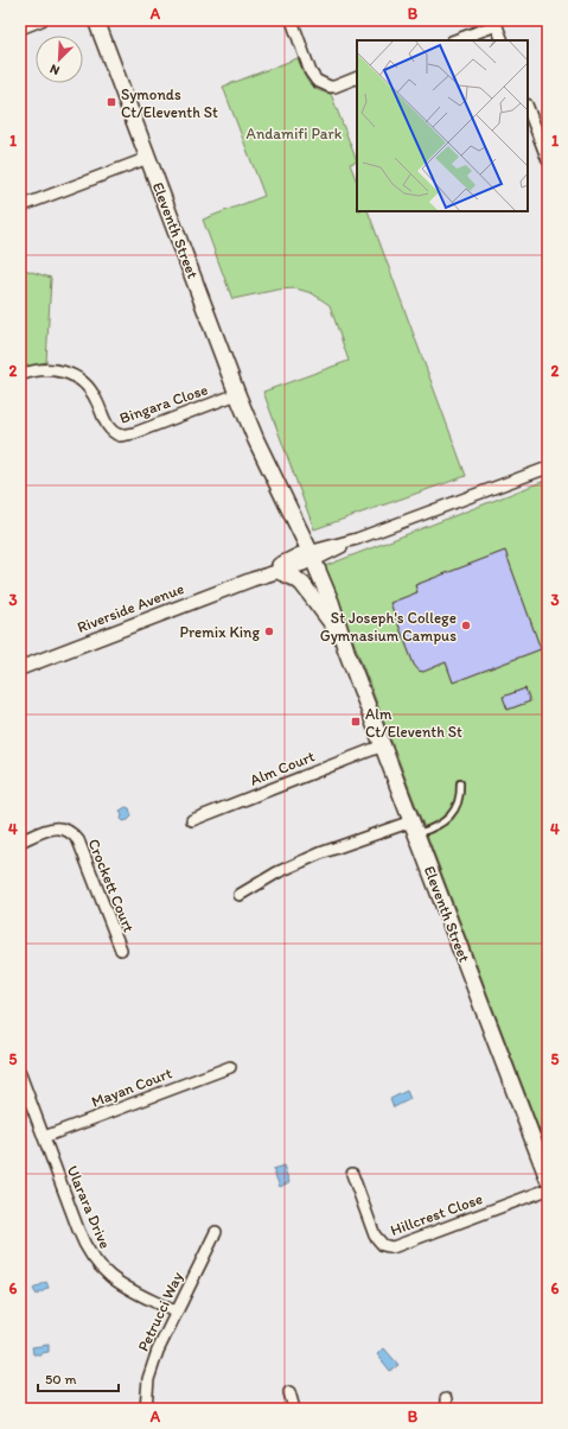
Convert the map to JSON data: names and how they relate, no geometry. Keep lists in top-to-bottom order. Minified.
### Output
{"streets":{"main road":["Eleventh Street"],"street":["Bingara Close","Riverside Avenue","Alm Court","Crockett Court","Mayan Court","Ularara Drive","Hillcrest Close","Petrucci Way"]},"crossings":[["Eleventh Street","Bingara Close"],["Eleventh Street","Riverside Avenue"],["Eleventh Street","Alm Court"],["Mayan Court","Ularara Drive"],["Ularara Drive","Petrucci Way"]],"parks":["Andamifi Park"],"places":{"transit":["Symonds Ct/Eleventh St","Alm Ct/Eleventh St"],"other":["St Joseph's College Gymnasium Campus","Premix King"]},"scale_bar":"50 m","north":"bottom left","grid":{"columns":["A","B"],"rows":["1","2","3","4","5","6"]}}
